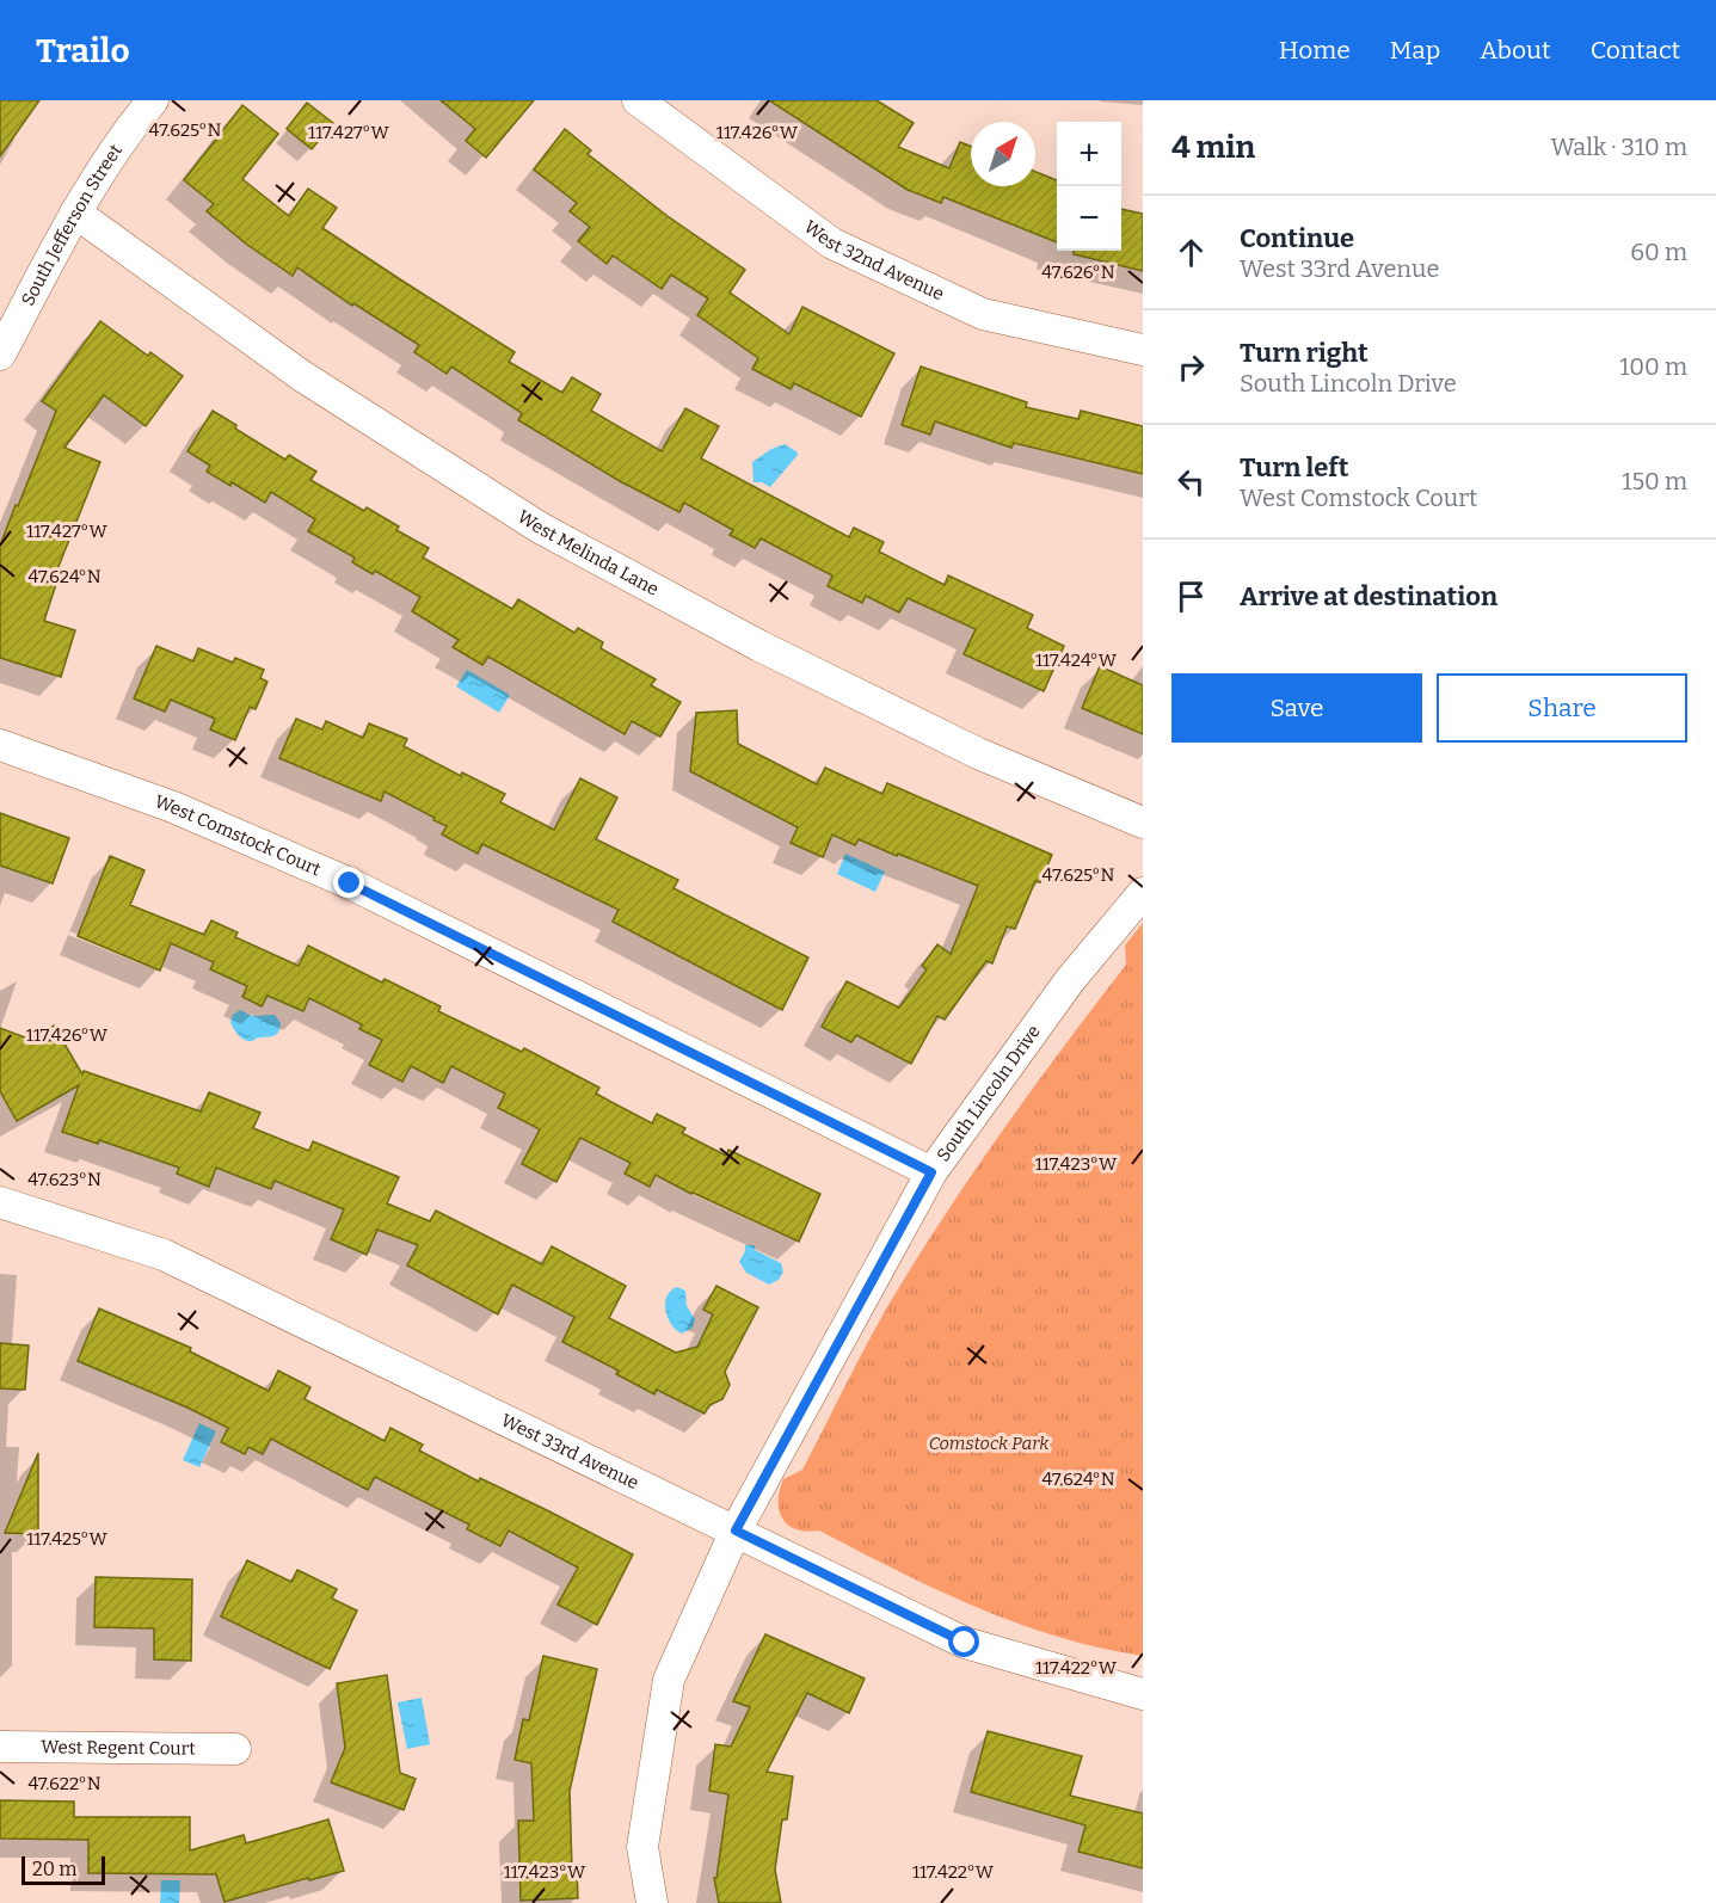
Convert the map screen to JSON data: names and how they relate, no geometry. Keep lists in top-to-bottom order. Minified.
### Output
{"streets":{"street":["South Jefferson Street","West 32nd Avenue","West Melinda Lane","West Comstock Court","South Lincoln Drive","West 33rd Avenue","West Regent Court"]},"crossings":[["South Jefferson Street","West Melinda Lane"],["West Comstock Court","South Lincoln Drive"],["South Lincoln Drive","West 33rd Avenue"]],"parks":["Comstock Park"],"scale_bar":"20 m","north":"top right","page":{"header":"Trailo","nav":["Home","Map","About","Contact"],"heading":["4 min","Walk · 310 m"],"map_buttons":["+","−"],"list":[["Continue","West 33rd Avenue","60 m"],["Turn right","South Lincoln Drive","100 m"],["Turn left","West Comstock Court","150 m"],"Arrive at destination"],"buttons":["Save","Share"],"scale":"20 m"},"coordinates":["47.625°N","117.427°W","117.426°W","47.626°N","47.624°N","117.424°W","117.423°W","47.623°N","117.425°W","117.422°W","47.622°N"]}
